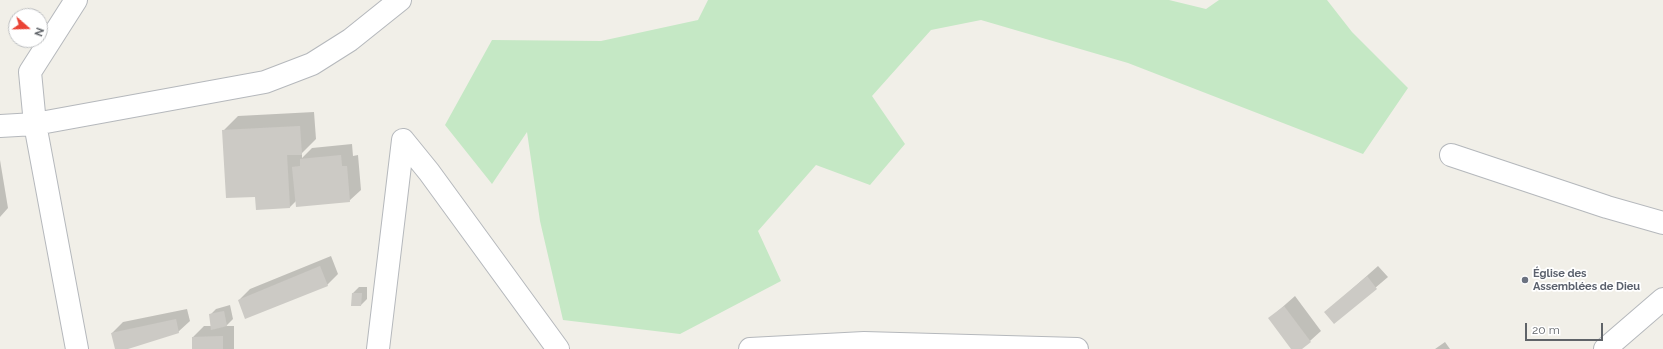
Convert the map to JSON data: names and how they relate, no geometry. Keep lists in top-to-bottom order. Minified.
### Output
{"places":["Église des Assemblées de Dieu"],"scale_bar":"20 m","north":"right"}
